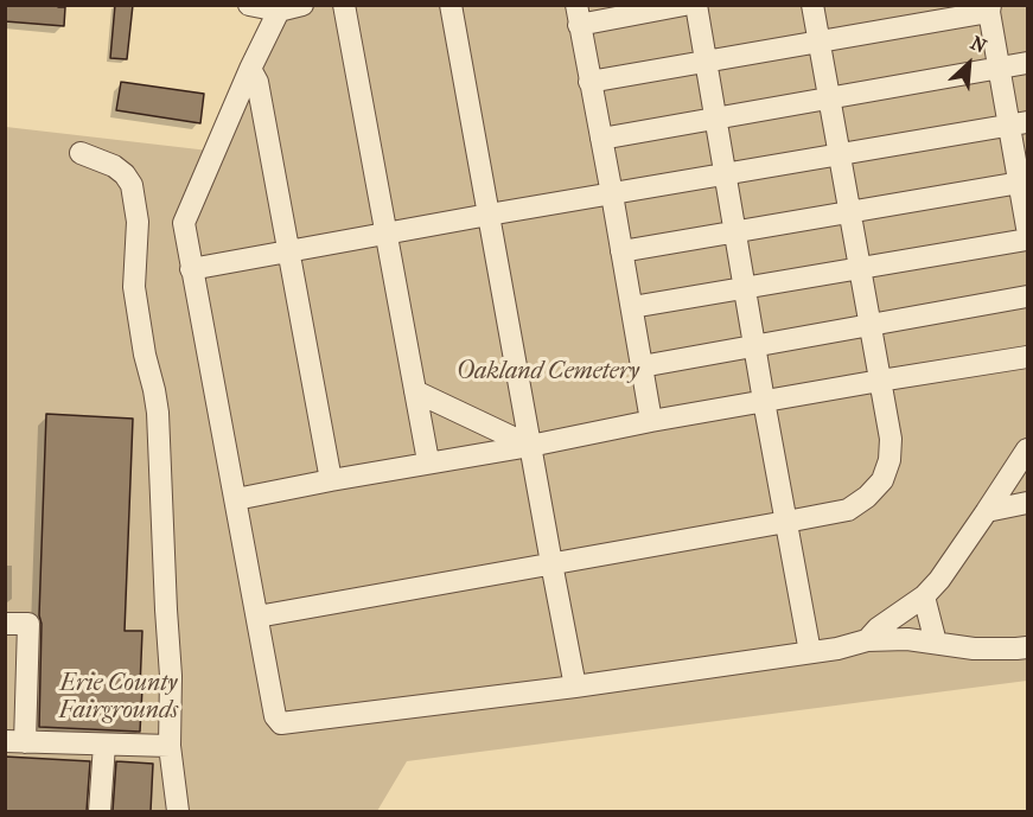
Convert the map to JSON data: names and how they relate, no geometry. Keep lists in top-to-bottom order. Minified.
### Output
{"parks":["Oakland Cemetery","Erie County Fairgrounds"],"north":"top right"}
